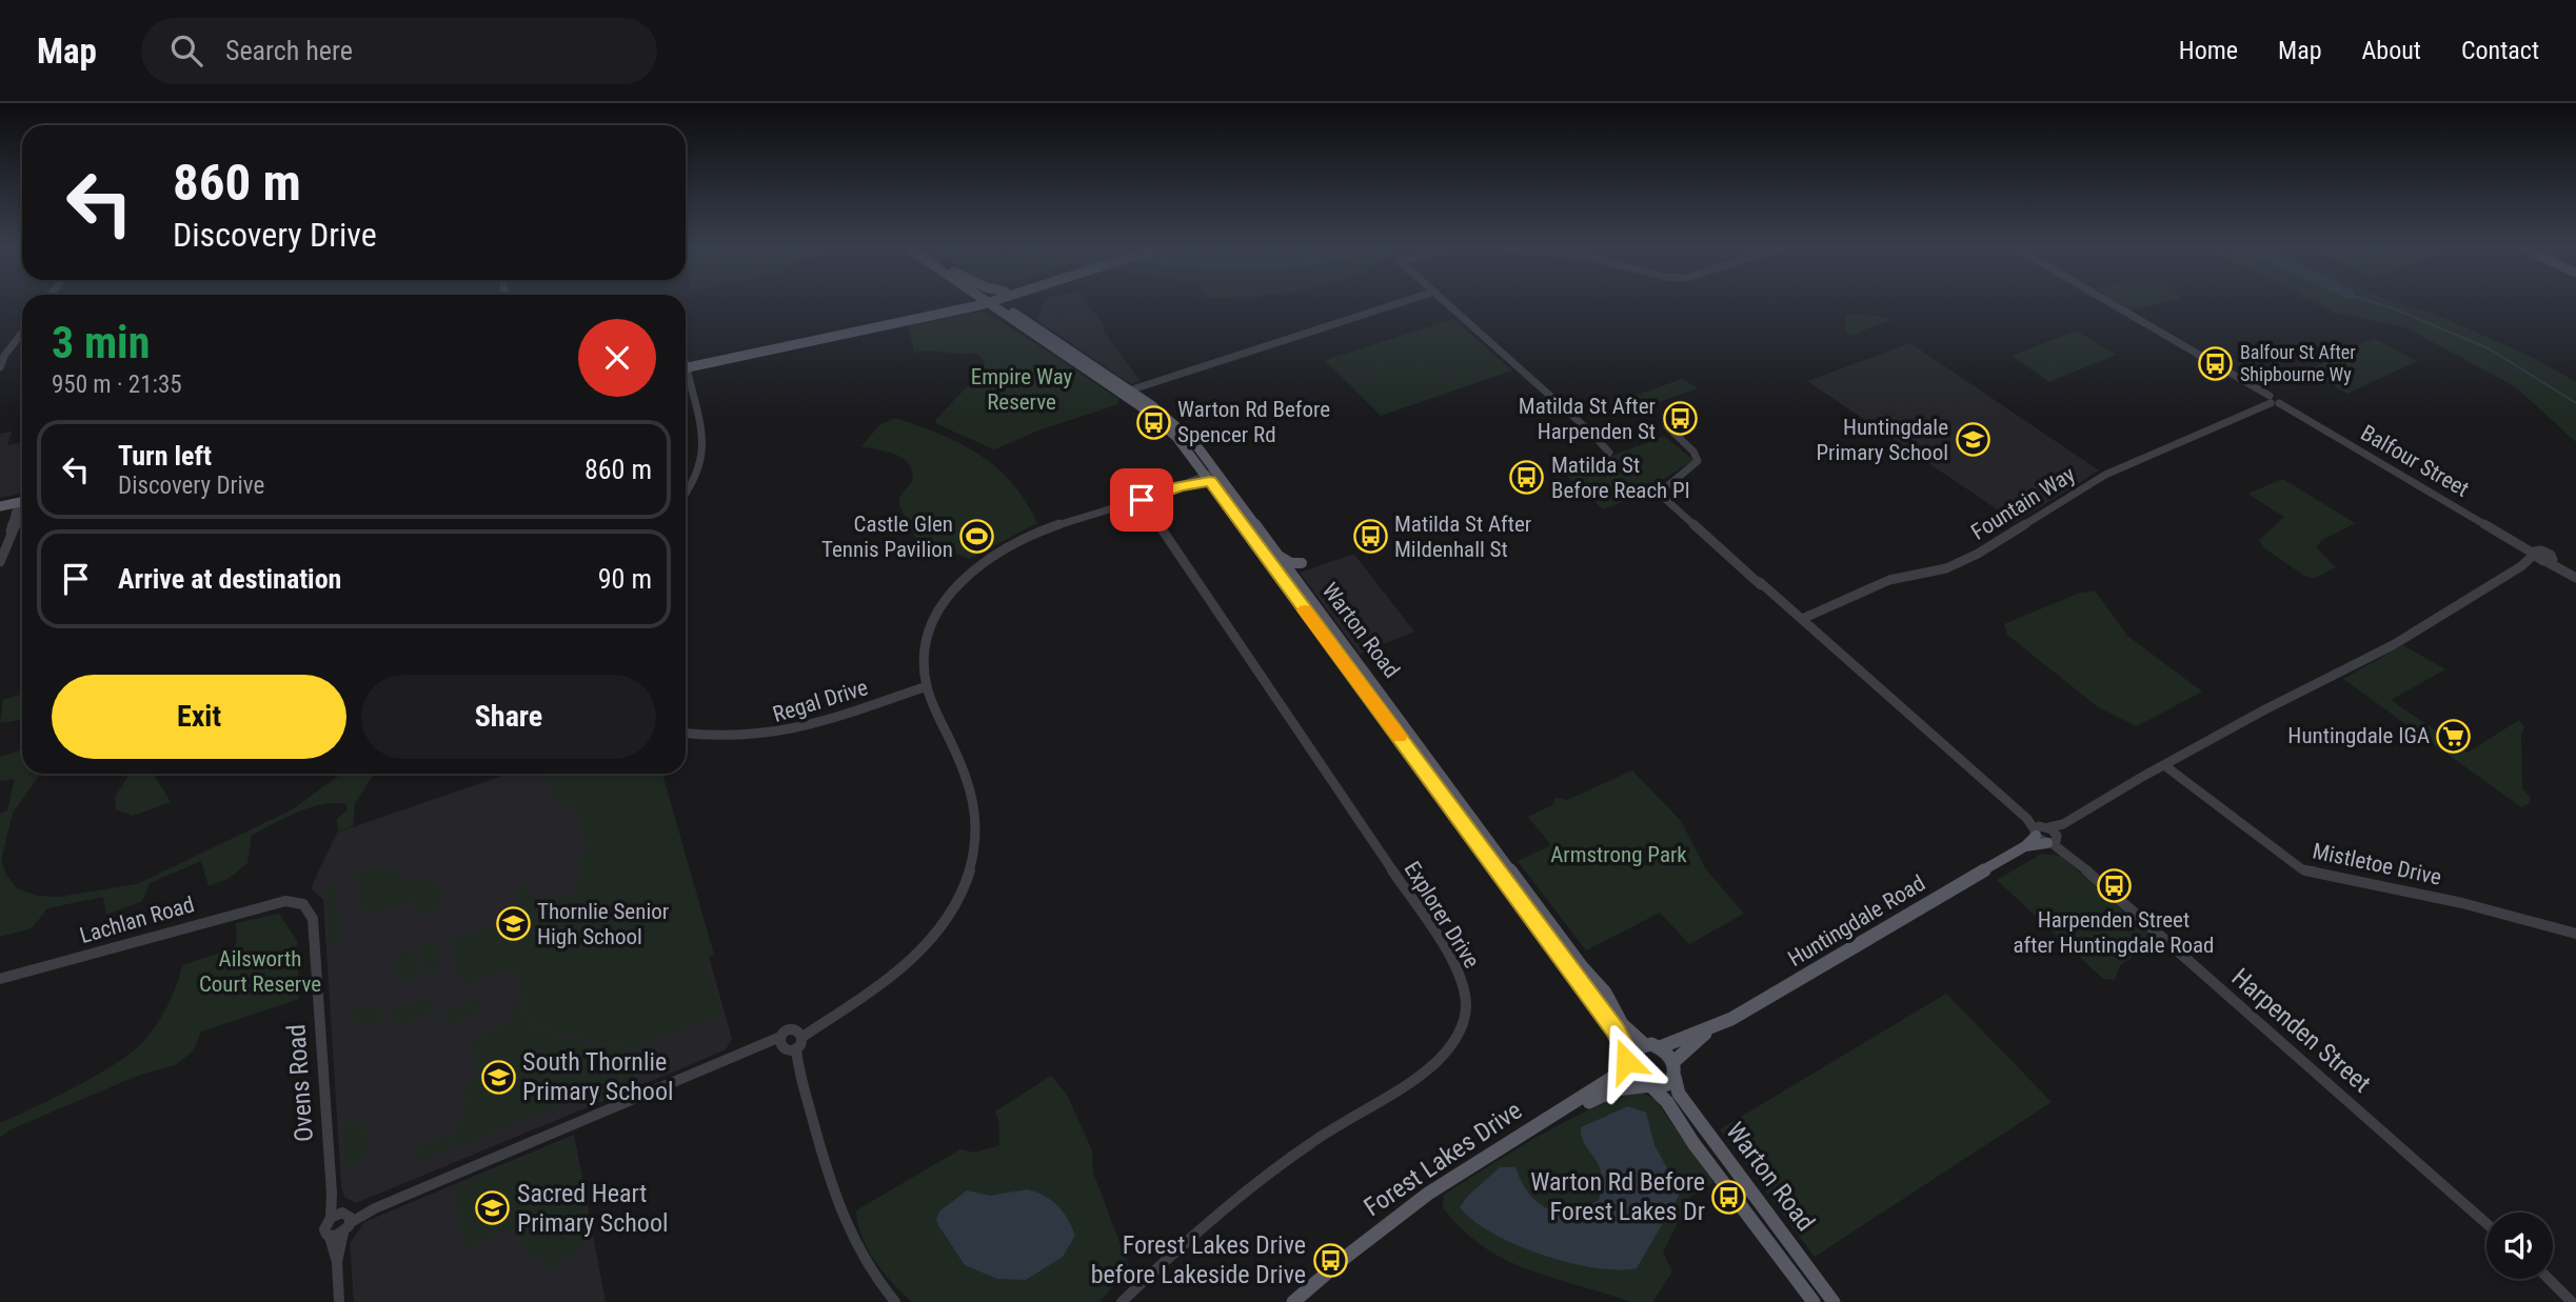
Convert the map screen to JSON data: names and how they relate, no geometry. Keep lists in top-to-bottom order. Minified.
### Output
{"streets":{"main road":["Warton Road","Huntingdale Road","Forest Lakes Drive"],"street":["Balfour Street","Fountain Way","Regal Drive","Mistletoe Drive","Explorer Drive","Lachlan Road","Harpenden Street","Ovens Road"]},"crossings":[["Balfour Street","Fountain Way"],["Fountain Way","Harpenden Street"],["Warton Road","Huntingdale Road"],["Warton Road","Forest Lakes Drive"],["Lachlan Road","Ovens Road"],["Huntingdale Road","Harpenden Street"],["Huntingdale Road","Forest Lakes Drive"]],"parks":["Empire Way Reserve","Armstrong Park","Ailsworth Court Reserve"],"places":{"bus stop":["Balfour St After Shipbourne Wy","Matilda St After Harpenden St","Warton Rd Before Spencer Rd","Matilda St Before Reach Pl","Matilda St After Mildenhall St","Harpenden Street after Huntingdale Road","Warton Rd Before Forest Lakes Dr","Forest Lakes Drive before Lakeside Drive"],"school or university":["Huntingdale Primary School","Thornlie Senior High School","South Thornlie Primary School","Sacred Heart Primary School"],"sports":["Castle Glen Tennis Pavilion"],"supermarket":["Huntingdale IGA"]},"page":{"header":"Map","search":"Search here","nav":["Home","Map","About","Contact"],"turn":["860 m","Discovery Drive"],"heading":["3 min","950 m · 21:35"],"list":[{"name":"Turn left","note":"Discovery Drive","value":"860 m"},{"name":"Arrive at destination","value":"90 m"}],"buttons":["Exit","Share"]}}
